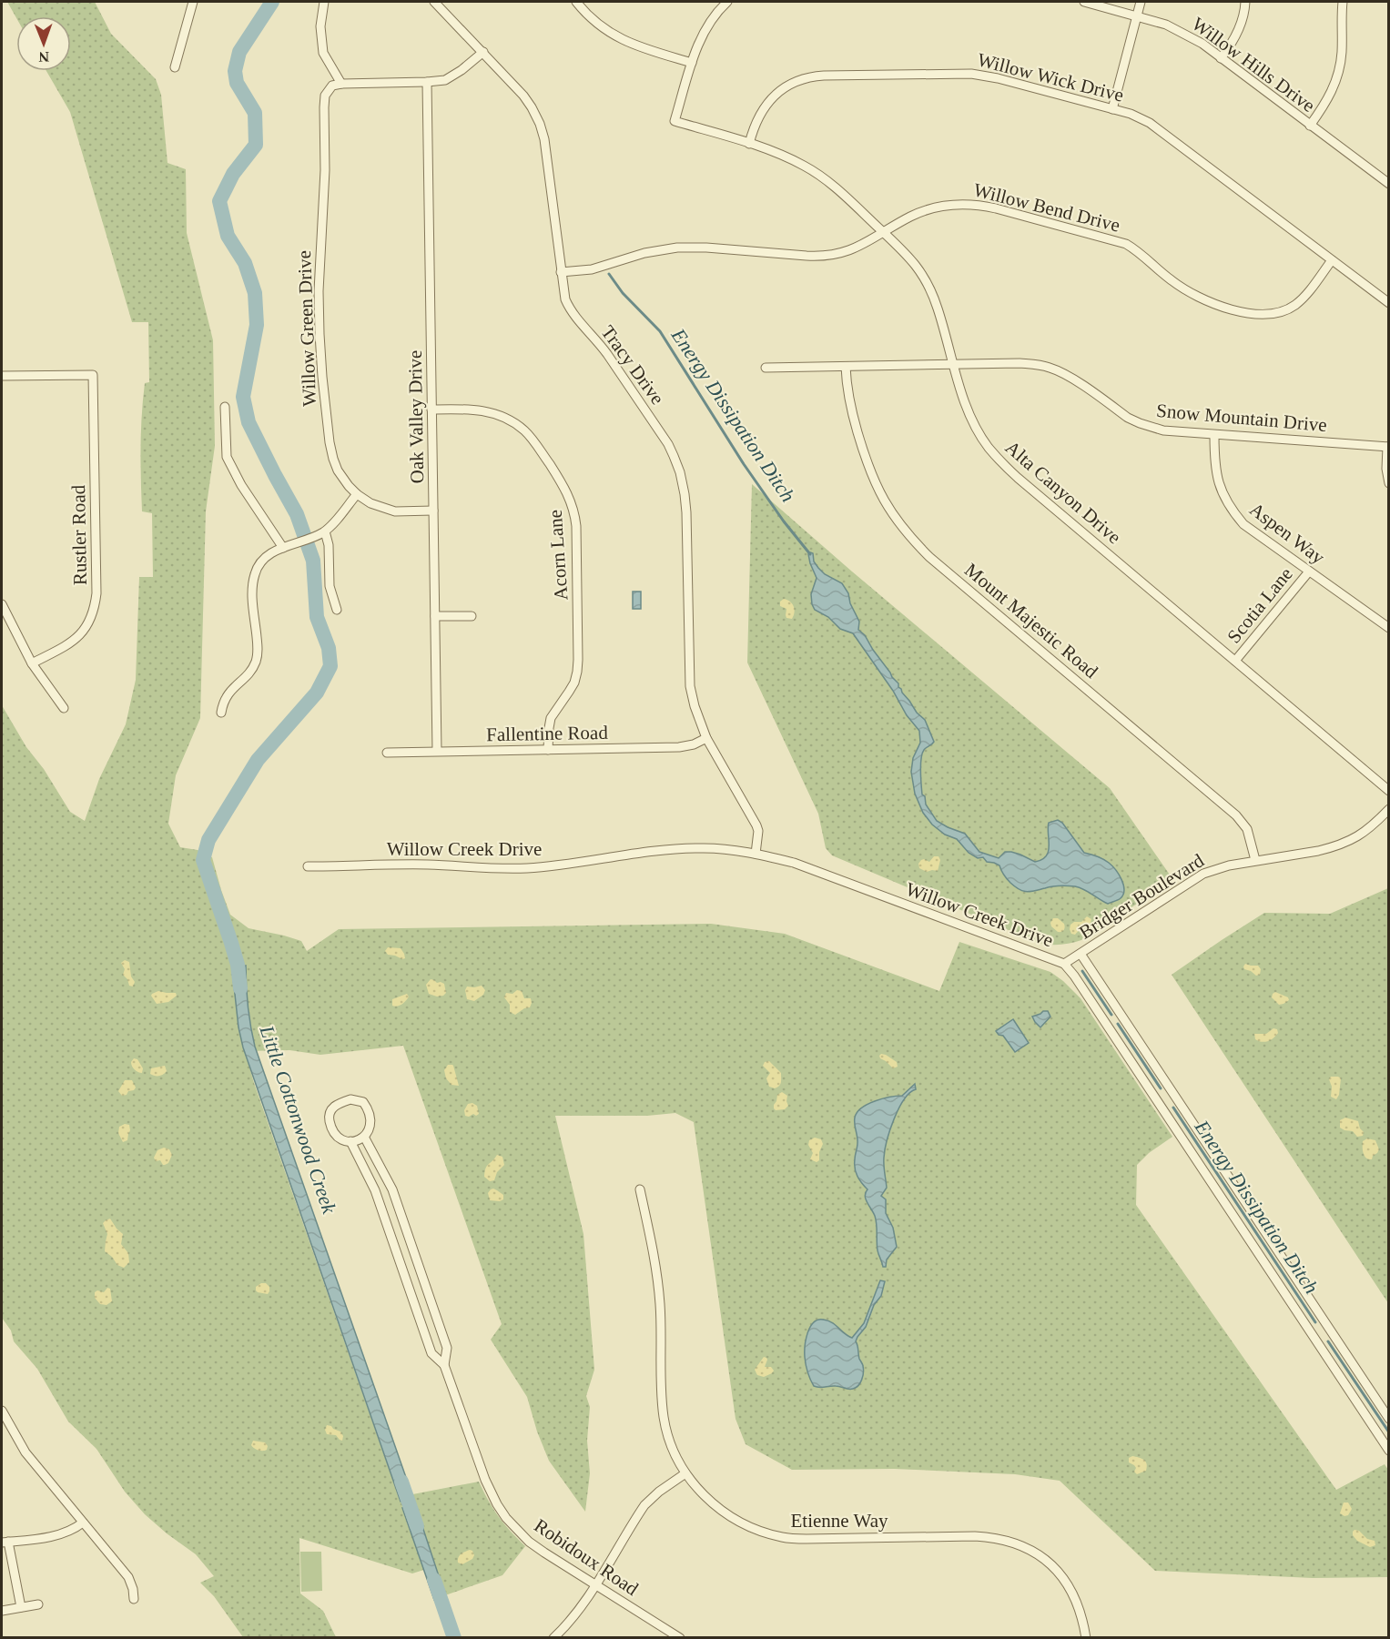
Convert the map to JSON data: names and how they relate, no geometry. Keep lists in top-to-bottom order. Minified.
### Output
{"streets":{"street":["Willow Hills Drive","Willow Wick Drive","Willow Bend Drive","Willow Green Drive","Tracy Drive","Oak Valley Drive","Snow Mountain Drive","Alta Canyon Drive","Aspen Way","Rustler Road","Acorn Lane","Scotia Lane","Mount Majestic Road","Fallentine Road","Willow Creek Drive","Bridger Boulevard","Etienne Way","Robidoux Road"]},"crossings":[["Willow Wick Drive","Willow Bend Drive"],["Willow Wick Drive","Alta Canyon Drive"],["Willow Bend Drive","Tracy Drive"],["Willow Bend Drive","Alta Canyon Drive"],["Willow Green Drive","Oak Valley Drive"],["Tracy Drive","Fallentine Road"],["Tracy Drive","Willow Creek Drive"],["Oak Valley Drive","Acorn Lane"],["Oak Valley Drive","Fallentine Road"],["Snow Mountain Drive","Alta Canyon Drive"],["Snow Mountain Drive","Aspen Way"],["Snow Mountain Drive","Mount Majestic Road"],["Alta Canyon Drive","Scotia Lane"],["Aspen Way","Scotia Lane"],["Acorn Lane","Fallentine Road"],["Mount Majestic Road","Bridger Boulevard"],["Willow Creek Drive","Bridger Boulevard"]],"water":["Energy Dissipation Ditch","Little Cottonwood Creek"],"north":"bottom"}
